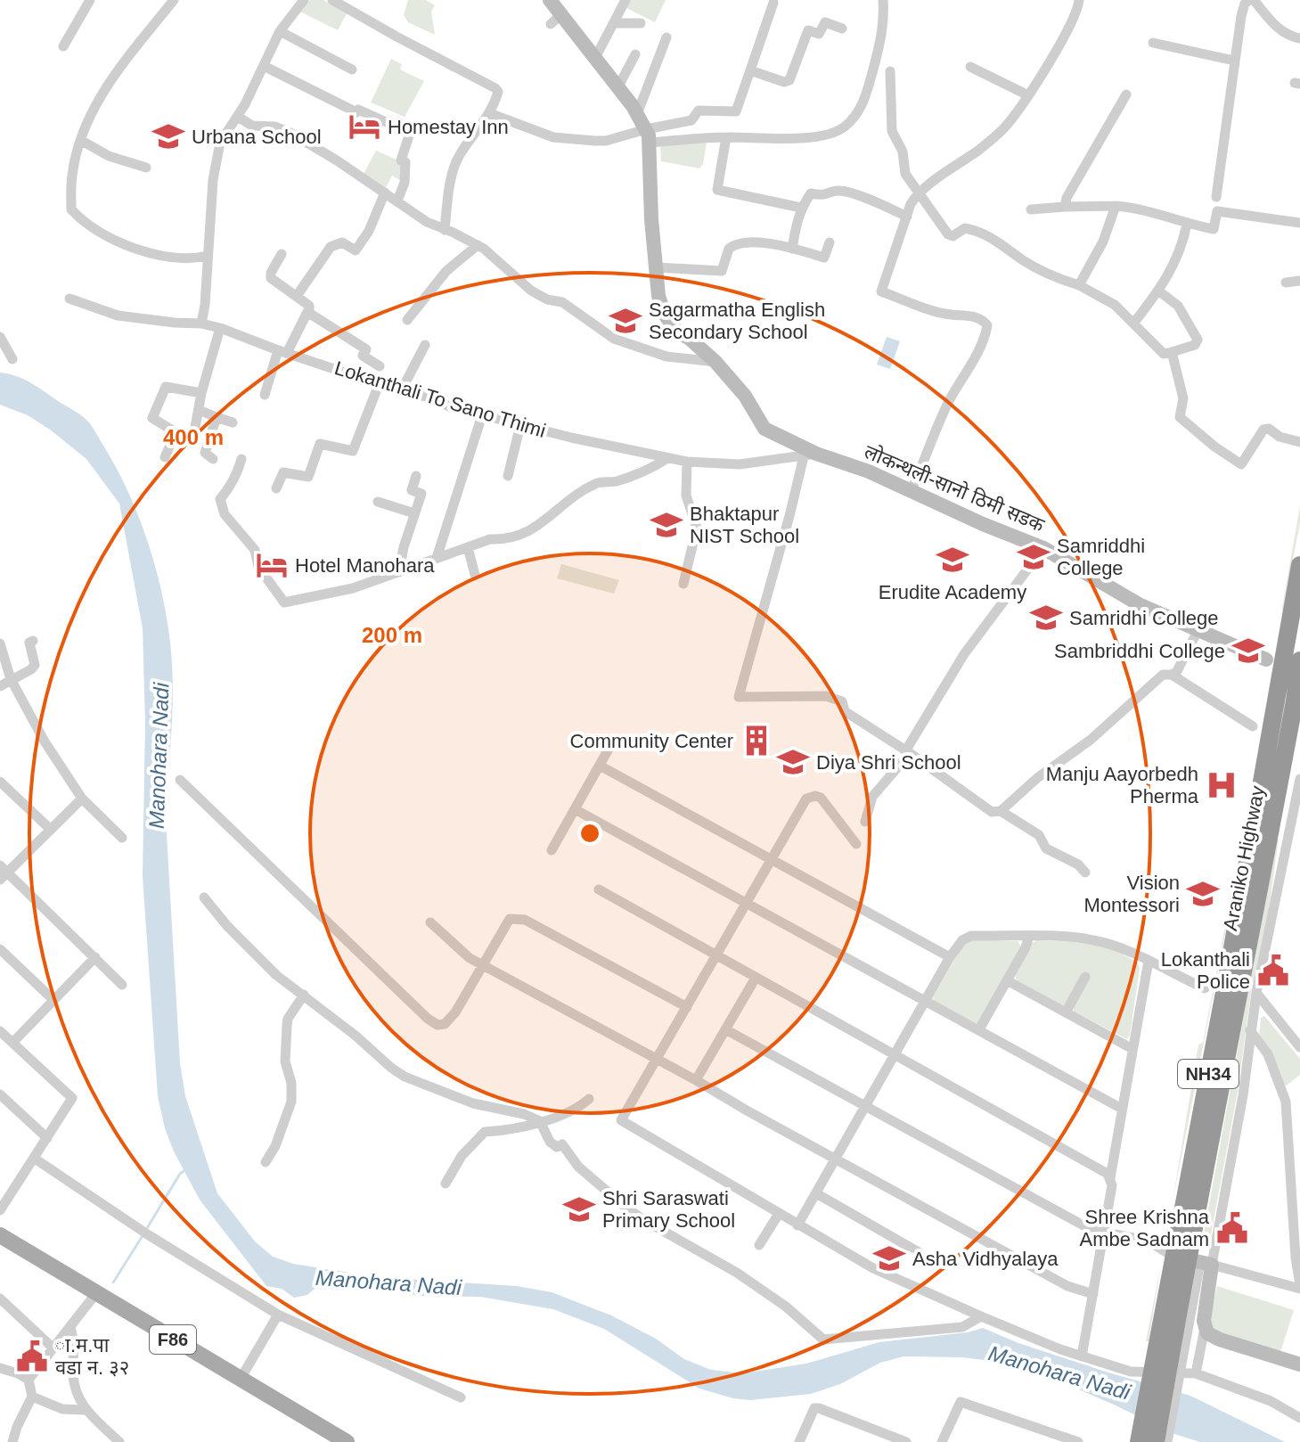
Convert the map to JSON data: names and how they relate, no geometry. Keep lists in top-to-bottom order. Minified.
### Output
{"streets":{"highway":["Araniko Highway","NH34"],"main road":["लोकन्थली-सानो ठिमी सडक","F86"],"street":["Lokanthali To Sano Thimi"]},"crossings":[["Lokanthali To Sano Thimi","लोकन्थली-सानो ठिमी सडक"]],"water":["Manohara Nadi"],"places":{"hotel":["Homestay Inn","Hotel Manohara"],"school or university":["Urbana School","Sagarmatha English Secondary School","Bhaktapur NIST School","Samriddhi College","Erudite Academy","Samridhi College","Sambriddhi College","Diya Shri School","Vision Montessori","Shri Saraswati Primary School","Asha Vidhyalaya"],"building":["Community Center"],"hospital":["Manju Aayorbedh Pherma"],"public building":["Lokanthali Police","Shree Krishna Ambe Sadnam","ा.म.पा वडा न. ३२"]},"rings":["400 m","200 m"]}
